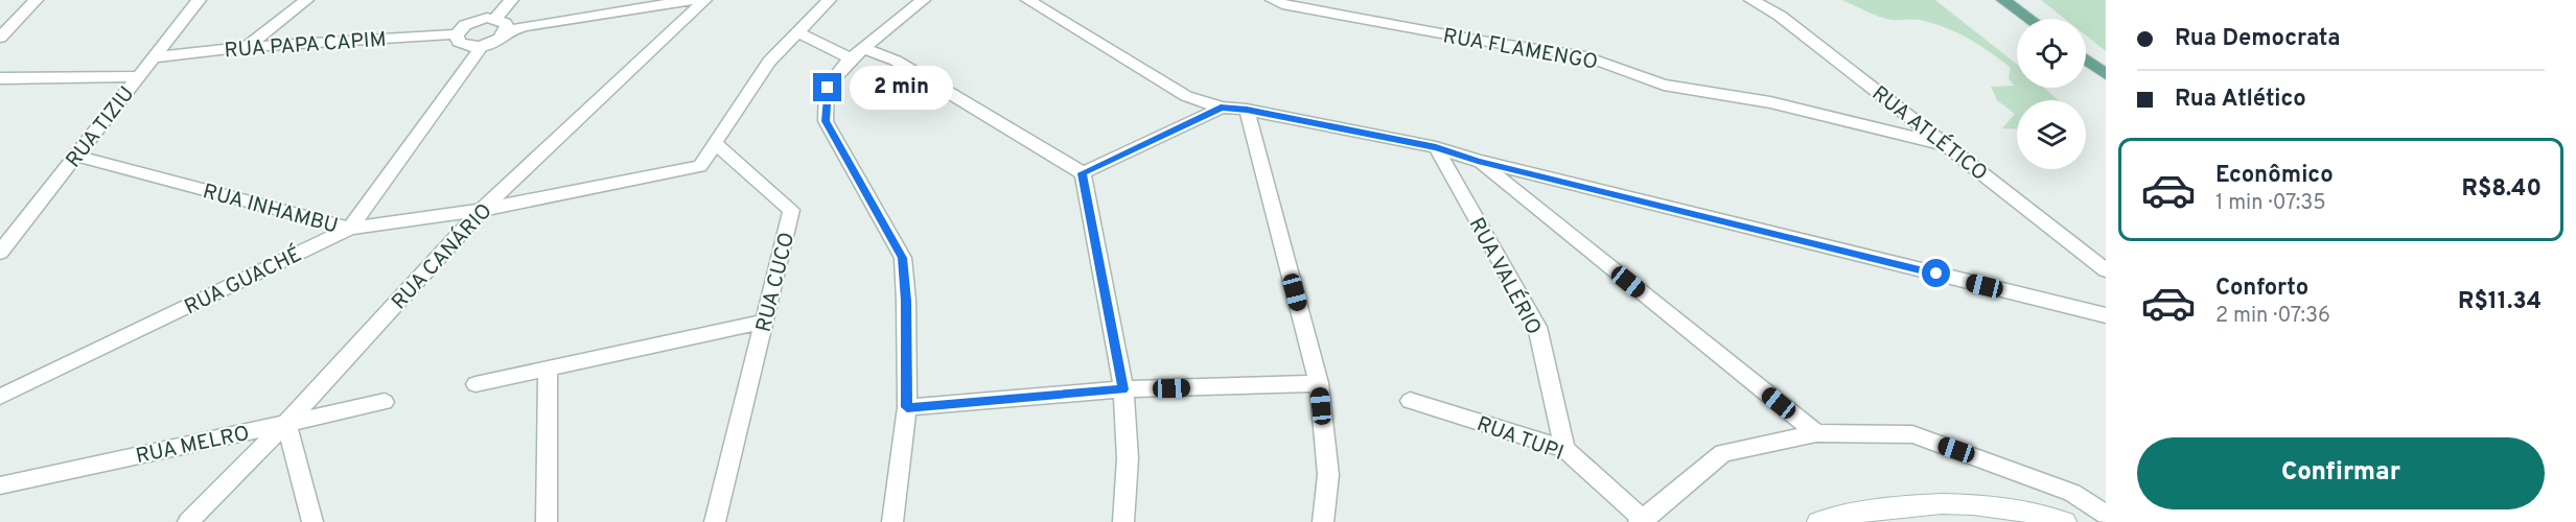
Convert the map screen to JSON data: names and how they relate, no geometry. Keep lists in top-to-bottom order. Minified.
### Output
{"streets":{"street":["RUA PAPA CAPIM","RUA FLAMENGO","RUA TIZIU","RUA ATLÉTICO","RUA INHAMBU","RUA CANÁRIO","RUA VALÉRIO","RUA GUACHÉ","RUA CUCO","RUA TUPI","RUA MELRO"]},"crossings":[["RUA PAPA CAPIM","RUA TIZIU"],["RUA FLAMENGO","RUA ATLÉTICO"],["RUA TIZIU","RUA INHAMBU"],["RUA INHAMBU","RUA CANÁRIO"],["RUA INHAMBU","RUA GUACHÉ"],["RUA INHAMBU","RUA CUCO"],["RUA CANÁRIO","RUA MELRO"],["RUA VALÉRIO","RUA TUPI"]],"page":{"banner":["Rua Democrata","Rua Atlético"],"bubble":"2 min","list":[{"name":"Econômico","note":"1 min · 07:35","value":"R$8.40"},{"name":"Conforto","note":"2 min · 07:36","value":"R$11.34"}],"buttons":"Confirmar"}}
